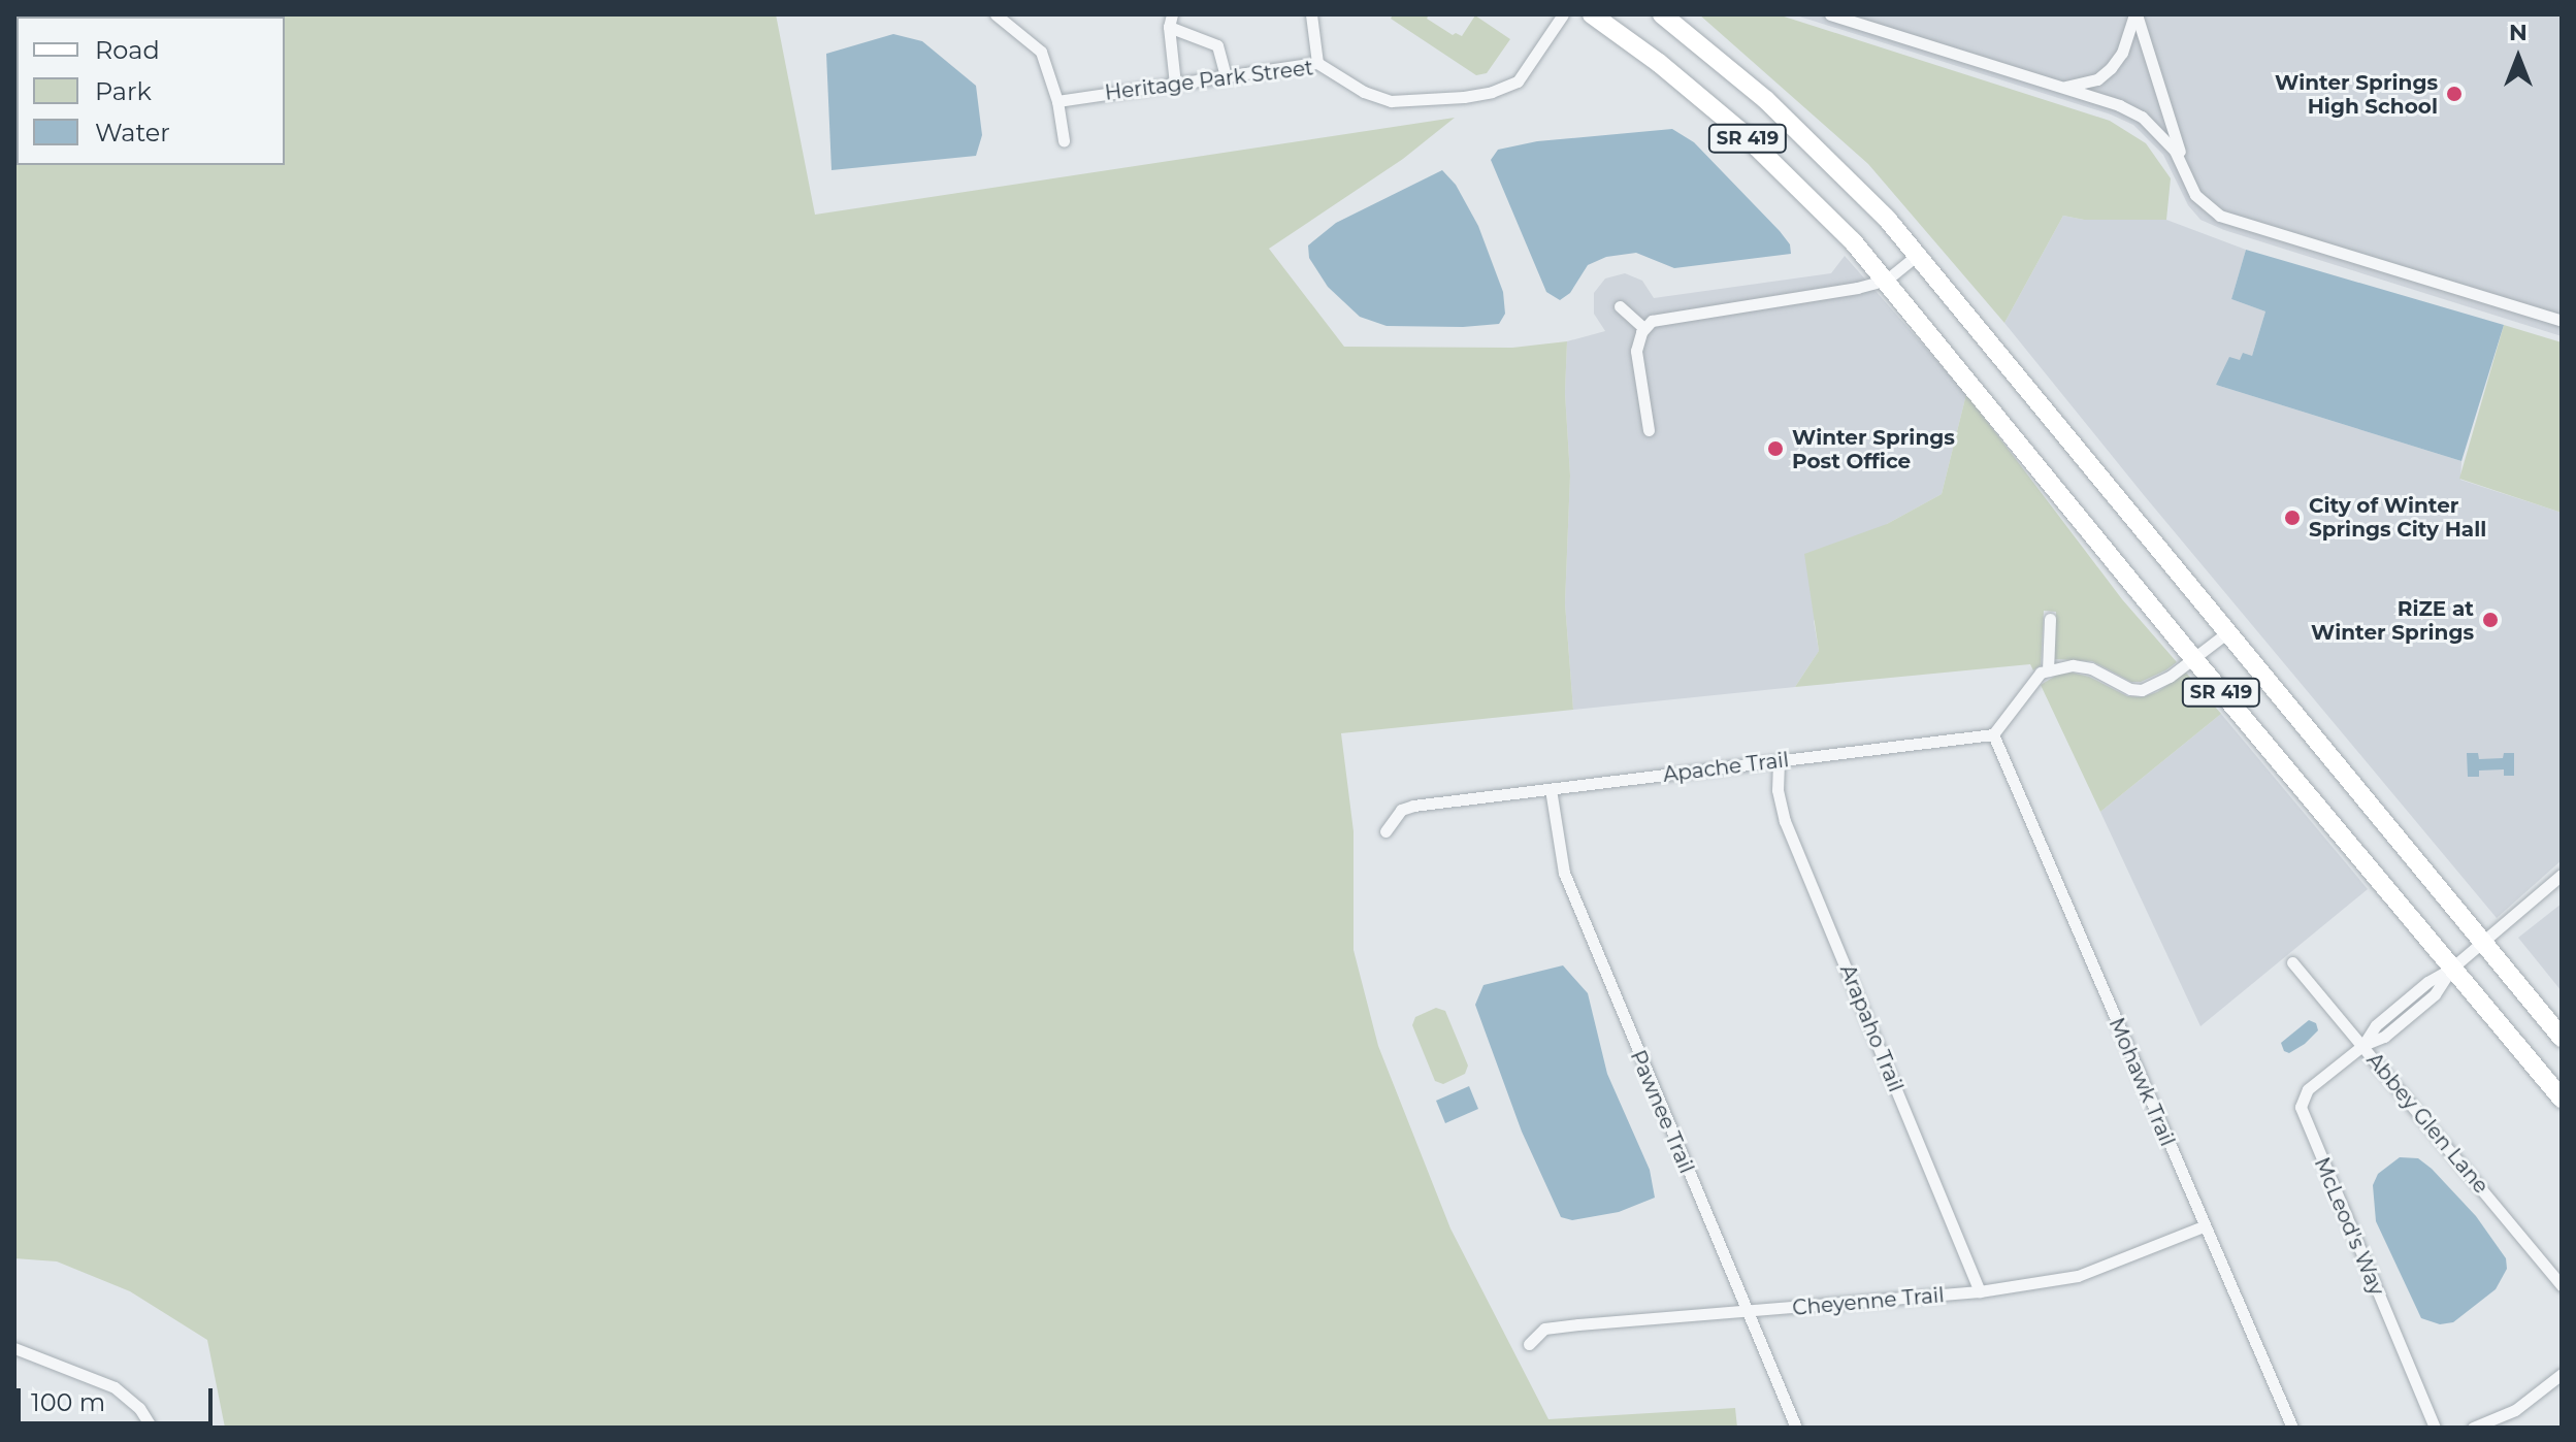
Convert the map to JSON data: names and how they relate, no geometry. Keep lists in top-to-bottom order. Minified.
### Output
{"streets":{"main road":["SR 419"],"street":["Heritage Park Street","Apache Trail","Arapaho Trail","Mohawk Trail","Pawnee Trail","Abbey Glen Lane","McLeod's Way","Cheyenne Trail"]},"crossings":[["SR 419","McLeod's Way"],["Apache Trail","Arapaho Trail"],["Apache Trail","Mohawk Trail"],["Apache Trail","Pawnee Trail"],["Arapaho Trail","Cheyenne Trail"],["Mohawk Trail","Cheyenne Trail"],["Pawnee Trail","Cheyenne Trail"],["Abbey Glen Lane","McLeod's Way"]],"places":["Winter Springs High School","Winter Springs Post Office","City of Winter Springs City Hall","RiZE at Winter Springs"],"legend":["Road","Park","Water"],"scale_bar":"100 m","north":"top"}
